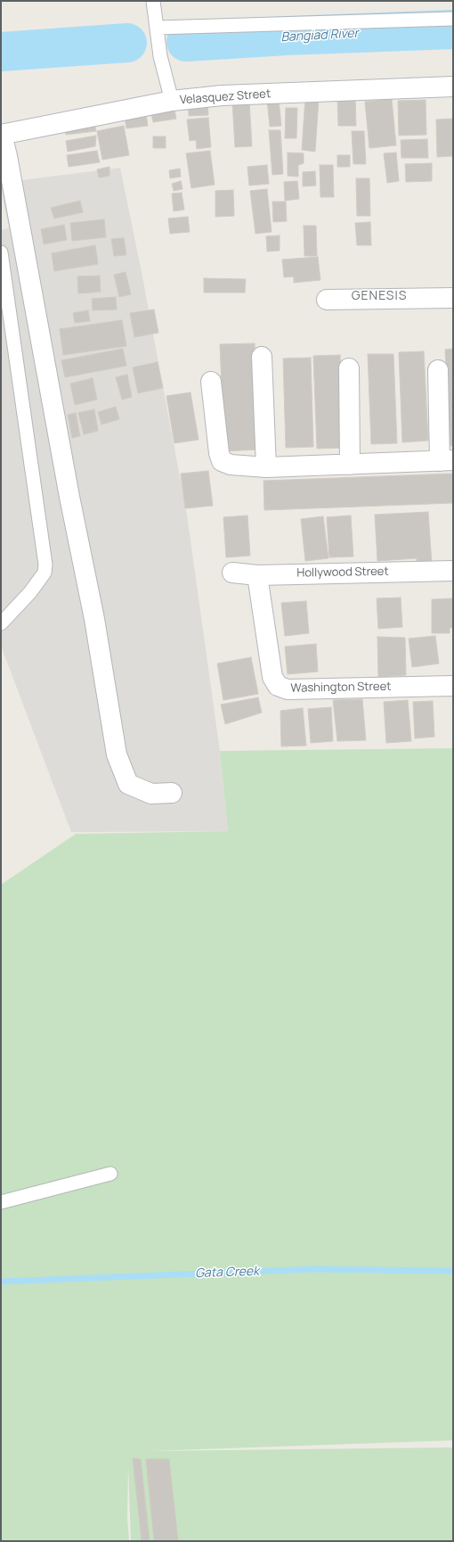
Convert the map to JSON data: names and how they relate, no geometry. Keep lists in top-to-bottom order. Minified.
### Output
{"streets":{"street":["Velasquez Street","Hollywood Street","Washington Street"]},"crossings":[["Hollywood Street","Washington Street"]],"districts":["GENESIS"],"water":["Bangiad River","Gata Creek"]}
